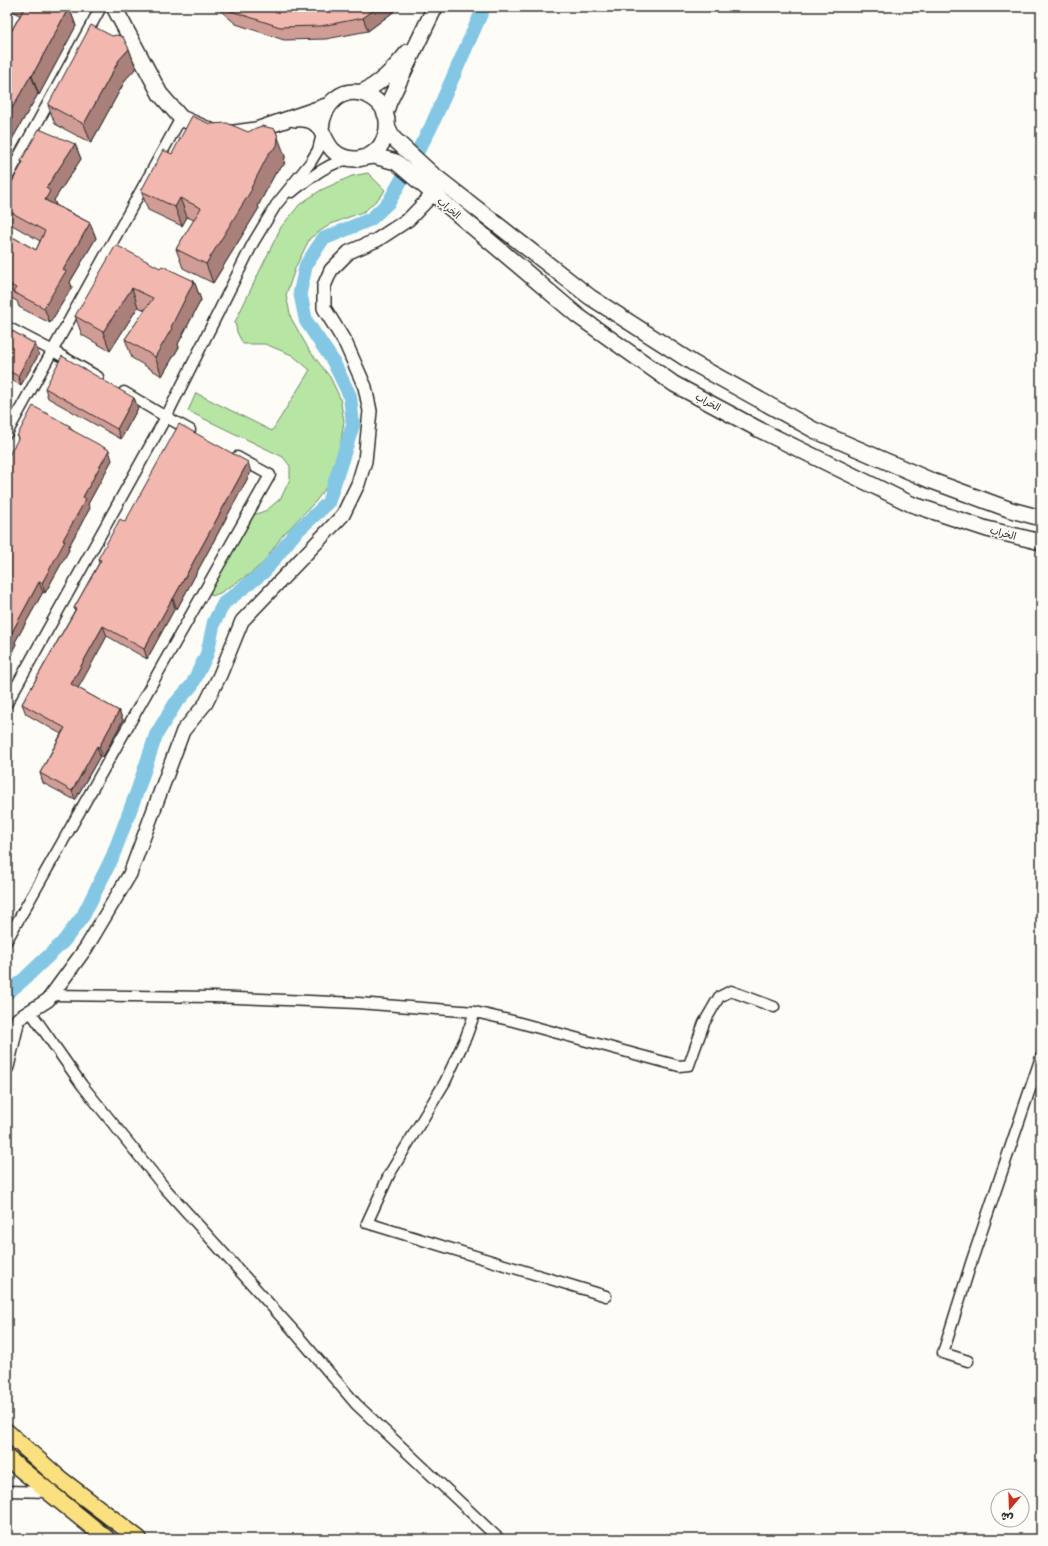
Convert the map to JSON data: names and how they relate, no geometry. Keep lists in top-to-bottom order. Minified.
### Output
{"streets":{"main road":["الخراب"]},"north":"bottom"}
